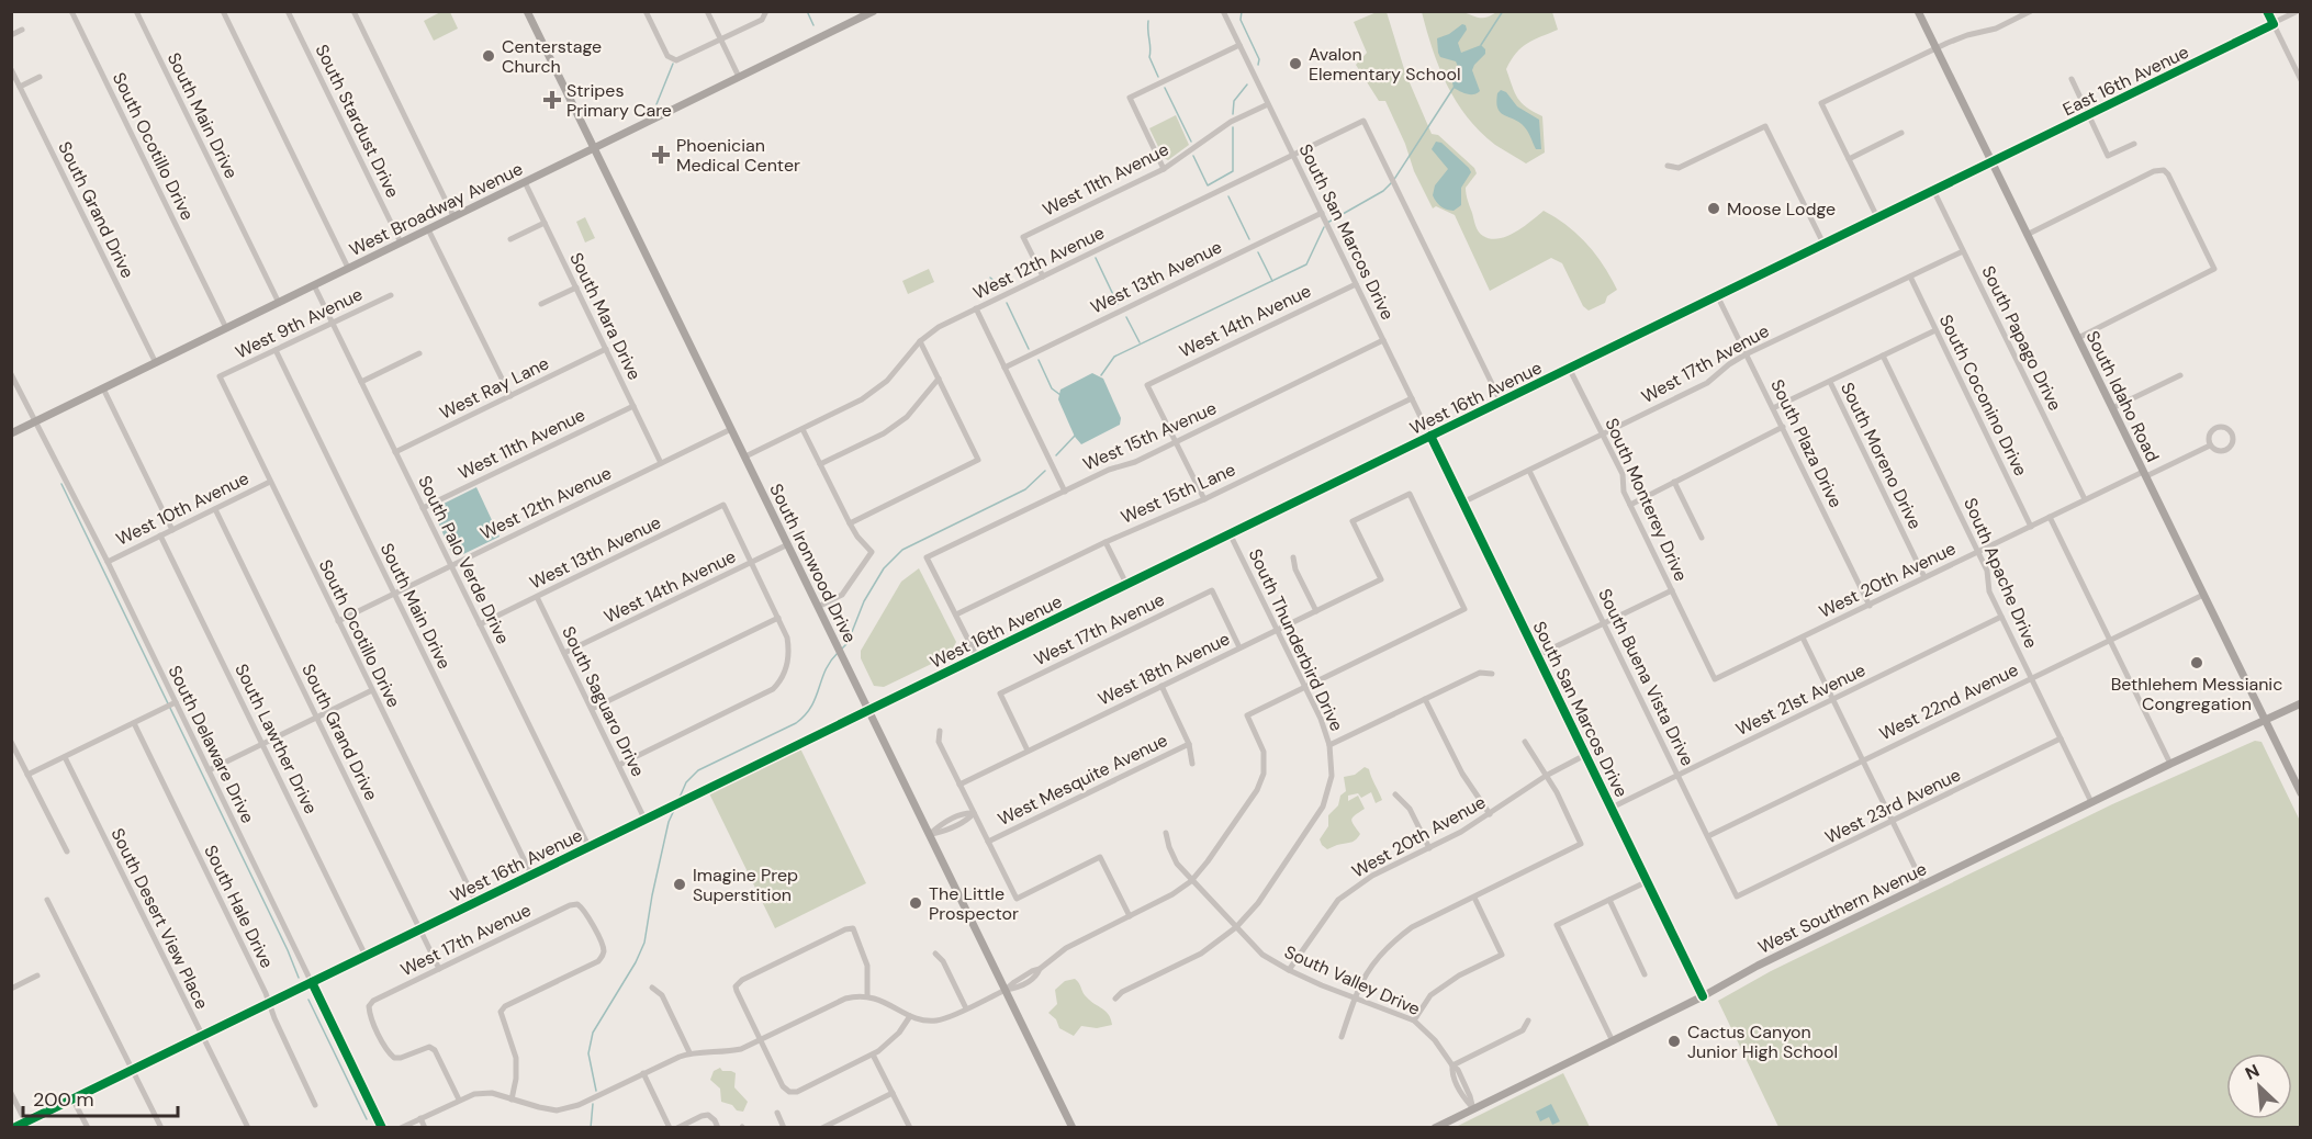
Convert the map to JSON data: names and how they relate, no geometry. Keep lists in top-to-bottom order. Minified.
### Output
{"streets":{"main road":["West Broadway Avenue","South Idaho Road","South Ironwood Drive","West Southern Avenue"],"street":["East 16th Avenue","South Main Drive","South Stardust Drive","South Ocotillo Drive","West 11th Avenue","South Grand Drive","South San Marcos Drive","West 12th Avenue","West 13th Avenue","South Mara Drive","West 14th Avenue","West 9th Avenue","South Papago Drive","West 17th Avenue","West Ray Lane","South Coconino Drive","West 16th Avenue","West 15th Avenue","South Plaza Drive","South Moreno Drive","West 15th Lane","South Monterey Drive","West 10th Avenue","South Palo Verde Drive","South Apache Drive","West 20th Avenue","South Thunderbird Drive","West 18th Avenue","South Buena Vista Drive","West 21st Avenue","South Saguaro Drive","West 22nd Avenue","South Lawther Drive","South Delaware Drive","West Mesquite Avenue","West 23rd Avenue","South Hale Drive","South Desert View Place","South Valley Drive"]},"crossings":[["East 16th Avenue","South Idaho Road"],["East 16th Avenue","West 16th Avenue"],["South Main Drive","West Broadway Avenue"],["South Main Drive","West 12th Avenue"],["South Main Drive","West 9th Avenue"],["South Main Drive","West 16th Avenue"],["South Stardust Drive","West Broadway Avenue"],["South Ocotillo Drive","West Broadway Avenue"],["South Ocotillo Drive","West 12th Avenue"],["South Ocotillo Drive","West 9th Avenue"],["South Ocotillo Drive","West 16th Avenue"],["South Ocotillo Drive","West 10th Avenue"],["West 11th Avenue","South San Marcos Drive"],["West 11th Avenue","West 12th Avenue"],["West 11th Avenue","South Mara Drive"],["West 11th Avenue","South Palo Verde Drive"],["West Broadway Avenue","South Grand Drive"],["West Broadway Avenue","South Mara Drive"],["West Broadway Avenue","South Palo Verde Drive"],["West Broadway Avenue","South Ironwood Drive"],["West Broadway Avenue","South Delaware Drive"],["South Grand Drive","West 17th Avenue"],["South Grand Drive","West 16th Avenue"],["South Grand Drive","West 10th Avenue"],["South San Marcos Drive","West 12th Avenue"],["South San Marcos Drive","West 13th Avenue"],["South San Marcos Drive","West 14th Avenue"],["South San Marcos Drive","West 17th Avenue"],["South San Marcos Drive","West 16th Avenue"],["South San Marcos Drive","West 15th Avenue"],["South San Marcos Drive","West 15th Lane"],["South San Marcos Drive","West 20th Avenue"],["South San Marcos Drive","West 21st Avenue"],["South San Marcos Drive","West Southern Avenue"],["West 12th Avenue","South Mara Drive"],["West 12th Avenue","West 16th Avenue"],["West 12th Avenue","South Palo Verde Drive"],["West 12th Avenue","South Ironwood Drive"],["West 13th Avenue","West 14th Avenue"],["West 13th Avenue","South Palo Verde Drive"],["West 13th Avenue","South Saguaro Drive"],["South Mara Drive","West Ray Lane"],["West 14th Avenue","West 15th Avenue"],["West 14th Avenue","South Ironwood Drive"],["West 14th Avenue","South Saguaro Drive"],["West 9th Avenue","South Palo Verde Drive"],["South Papago Drive","West 17th Avenue"],["South Papago Drive","West 16th Avenue"],["South Papago Drive","West 20th Avenue"],["West 17th Avenue","South Coconino Drive"],["West 17th Avenue","South Plaza Drive"],["West 17th Avenue","South Monterey Drive"],["West 17th Avenue","West 18th Avenue"],["West 17th Avenue","South Buena Vista Drive"],["West Ray Lane","South Palo Verde Drive"],["South Coconino Drive","West 20th Avenue"],["South Idaho Road","West 16th Avenue"],["South Idaho Road","West 20th Avenue"],["South Idaho Road","West 22nd Avenue"],["South Idaho Road","West Southern Avenue"],["West 16th Avenue","South Plaza Drive"],["West 16th Avenue","South Monterey Drive"],["West 16th Avenue","South Palo Verde Drive"],["West 16th Avenue","South Ironwood Drive"],["West 16th Avenue","South Thunderbird Drive"],["West 16th Avenue","South Saguaro Drive"],["West 16th Avenue","South Lawther Drive"],["West 16th Avenue","South Delaware Drive"],["West 16th Avenue","South Hale Drive"],["West 16th Avenue","South Desert View Place"],["West 15th Avenue","West 15th Lane"],["South Plaza Drive","West 20th Avenue"],["South Moreno Drive","West 20th Avenue"],["South Monterey Drive","West 20th Avenue"],["West 10th Avenue","South Lawther Drive"],["West 10th Avenue","South Delaware Drive"],["South Apache Drive","West 20th Avenue"],["South Apache Drive","West 21st Avenue"],["South Apache Drive","West 22nd Avenue"],["South Apache Drive","West 23rd Avenue"],["South Apache Drive","West Southern Avenue"],["West 20th Avenue","South Valley Drive"],["South Thunderbird Drive","West 18th Avenue"],["South Thunderbird Drive","South Valley Drive"],["South Buena Vista Drive","West 21st Avenue"],["South Buena Vista Drive","West 22nd Avenue"],["South Buena Vista Drive","West 23rd Avenue"],["West Southern Avenue","South Valley Drive"]],"places":{"other":["Centerstage Church","Avalon Elementary School","Moose Lodge","Bethlehem Messianic Congregation","Imagine Prep Superstition","The Little Prospector","Cactus Canyon Junior High School"],"health":["Stripes Primary Care","Phoenician Medical Center"]},"scale_bar":"200 m","north":"top left"}
